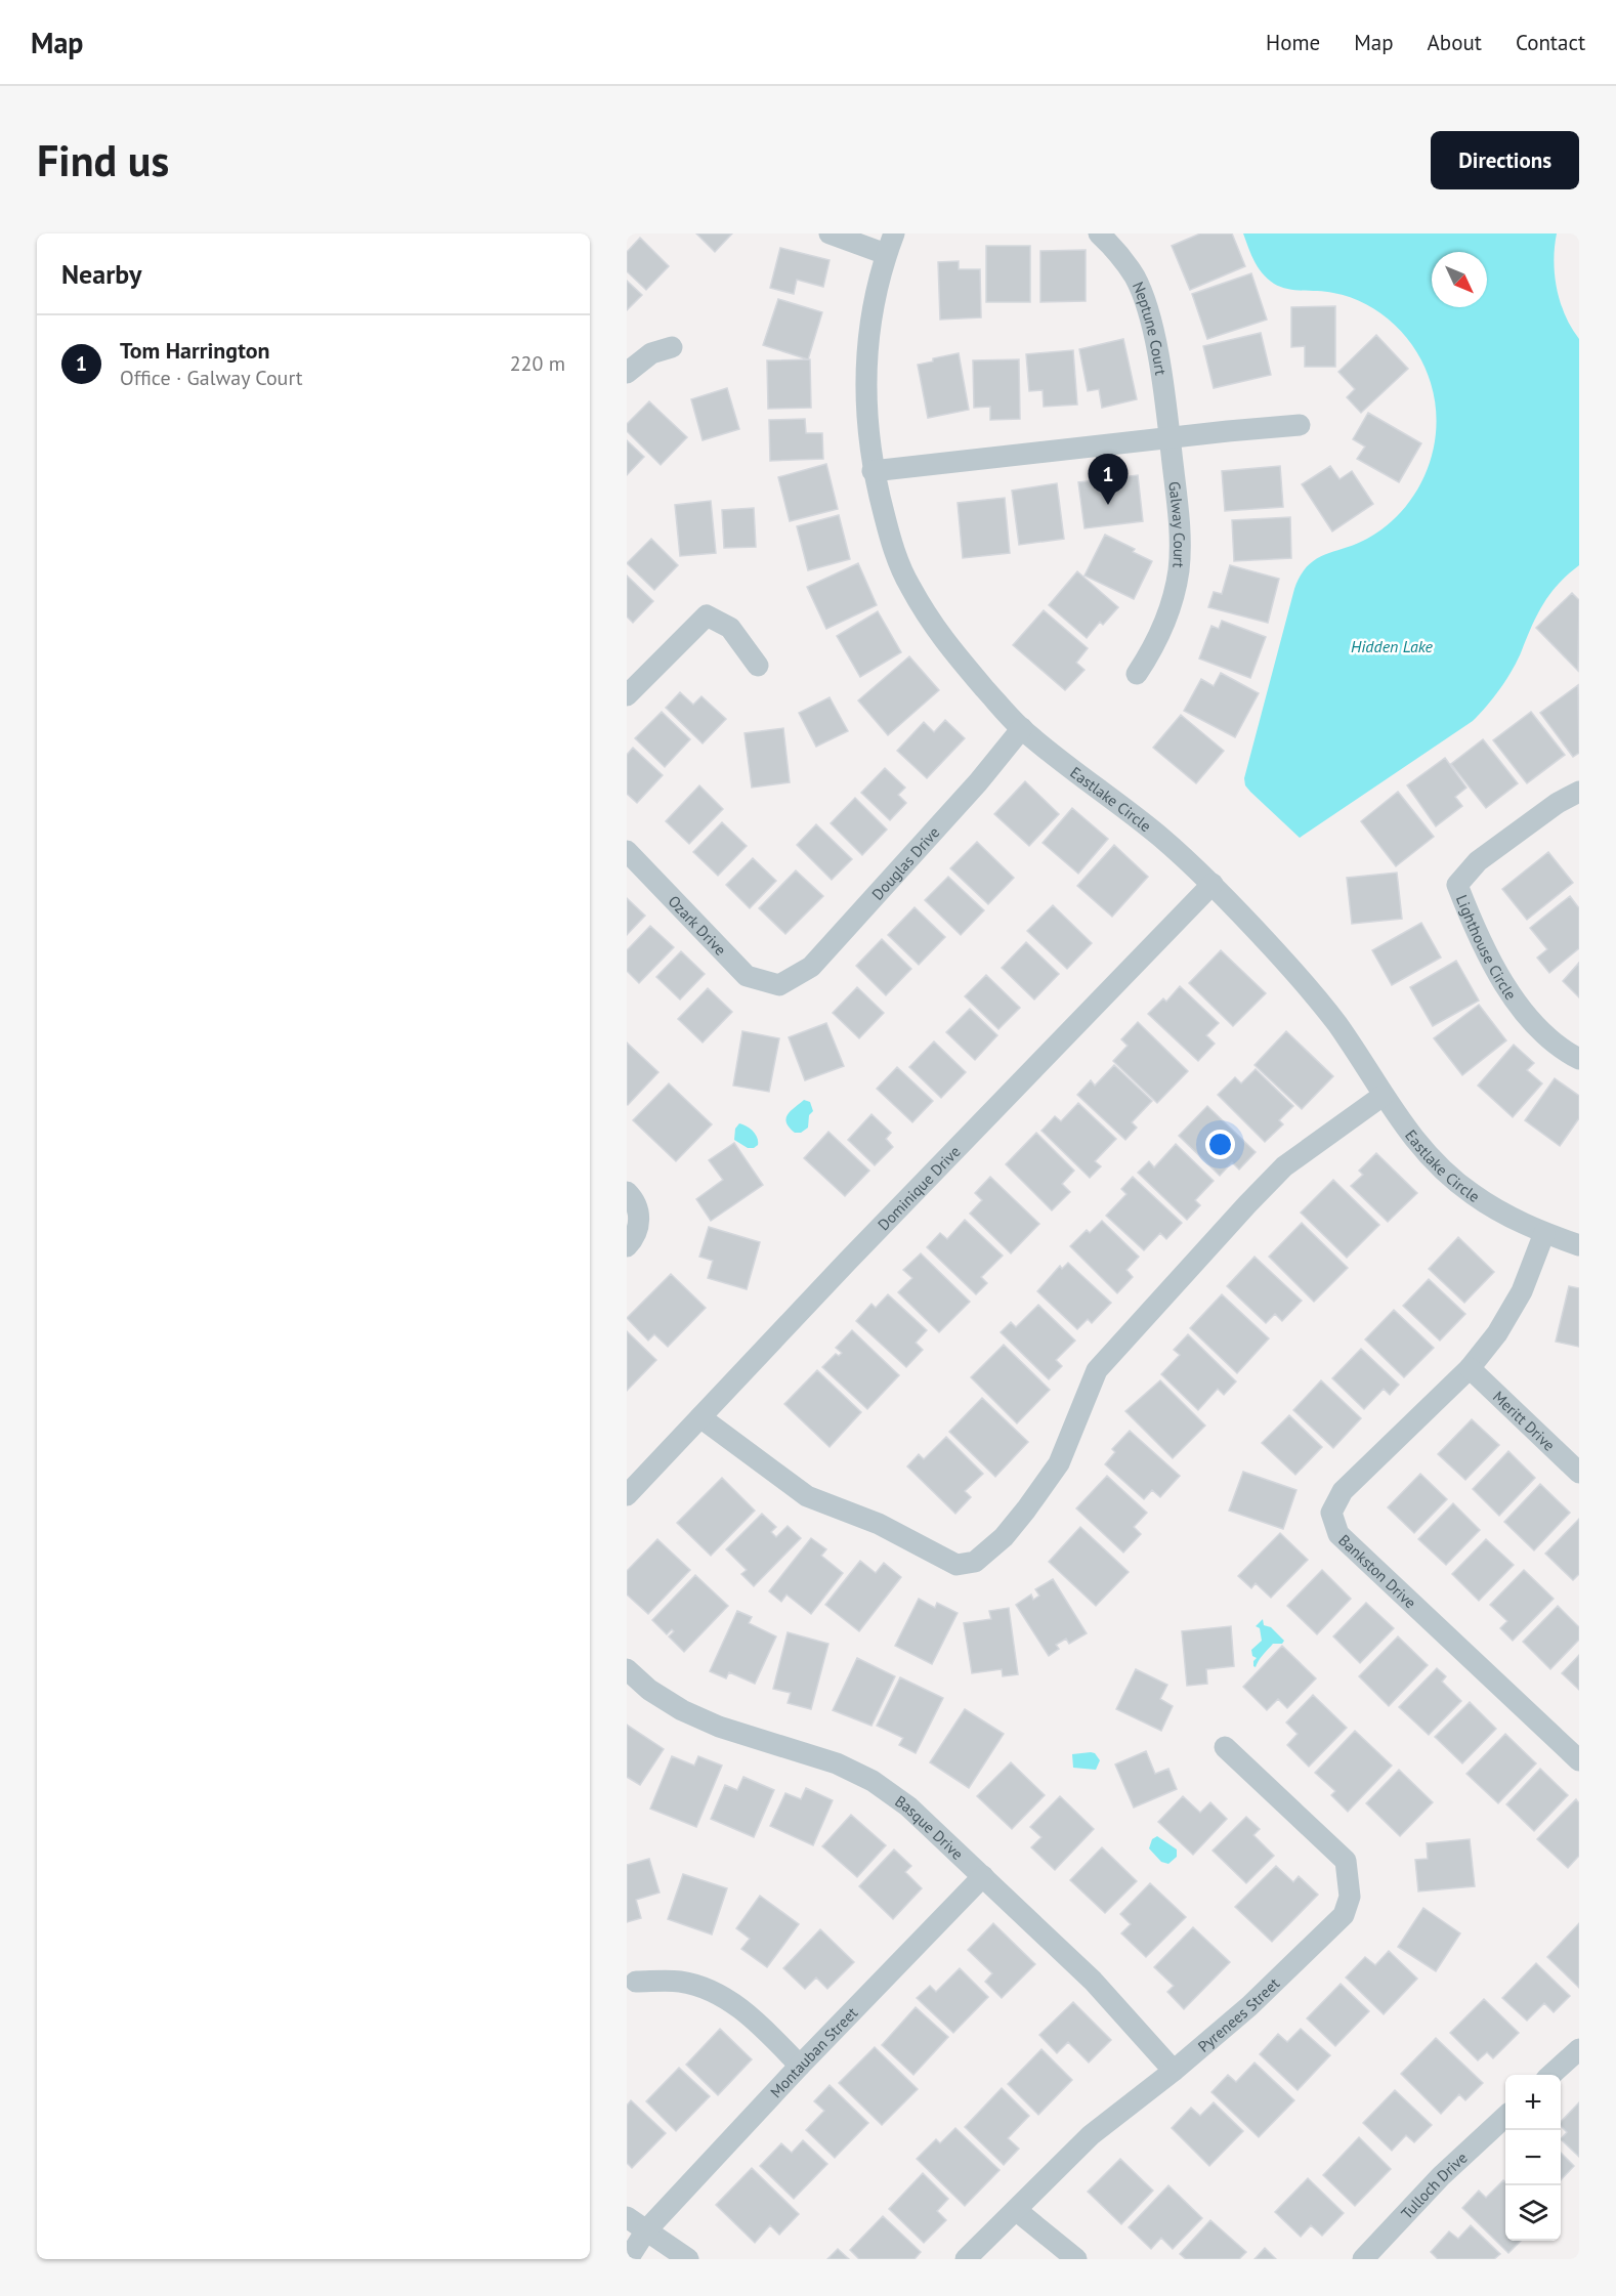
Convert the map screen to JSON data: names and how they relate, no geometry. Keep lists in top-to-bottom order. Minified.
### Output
{"streets":{"street":["Neptune Court","Galway Court","Eastlake Circle","Douglas Drive","Ozark Drive","Lighthouse Circle","Dominique Drive","Meritt Drive","Bankston Drive","Basque Drive","Pyrenees Street","Montauban Street","Tulloch Drive"]},"crossings":[["Neptune Court","Galway Court"],["Eastlake Circle","Douglas Drive"],["Eastlake Circle","Dominique Drive"],["Eastlake Circle","Bankston Drive"],["Douglas Drive","Ozark Drive"],["Meritt Drive","Bankston Drive"],["Basque Drive","Pyrenees Street"],["Basque Drive","Montauban Street"]],"water":["Hidden Lake"],"north":"bottom right","page":{"header":"Map","nav":["Home","Map","About","Contact"],"buttons":"Directions","title":"Find us","heading":"Nearby","list":[{"mark":"1","name":"Tom Harrington","note":"Office · Galway Court","value":"220 m"}],"pins":"1","map_buttons":["+","−"]}}
